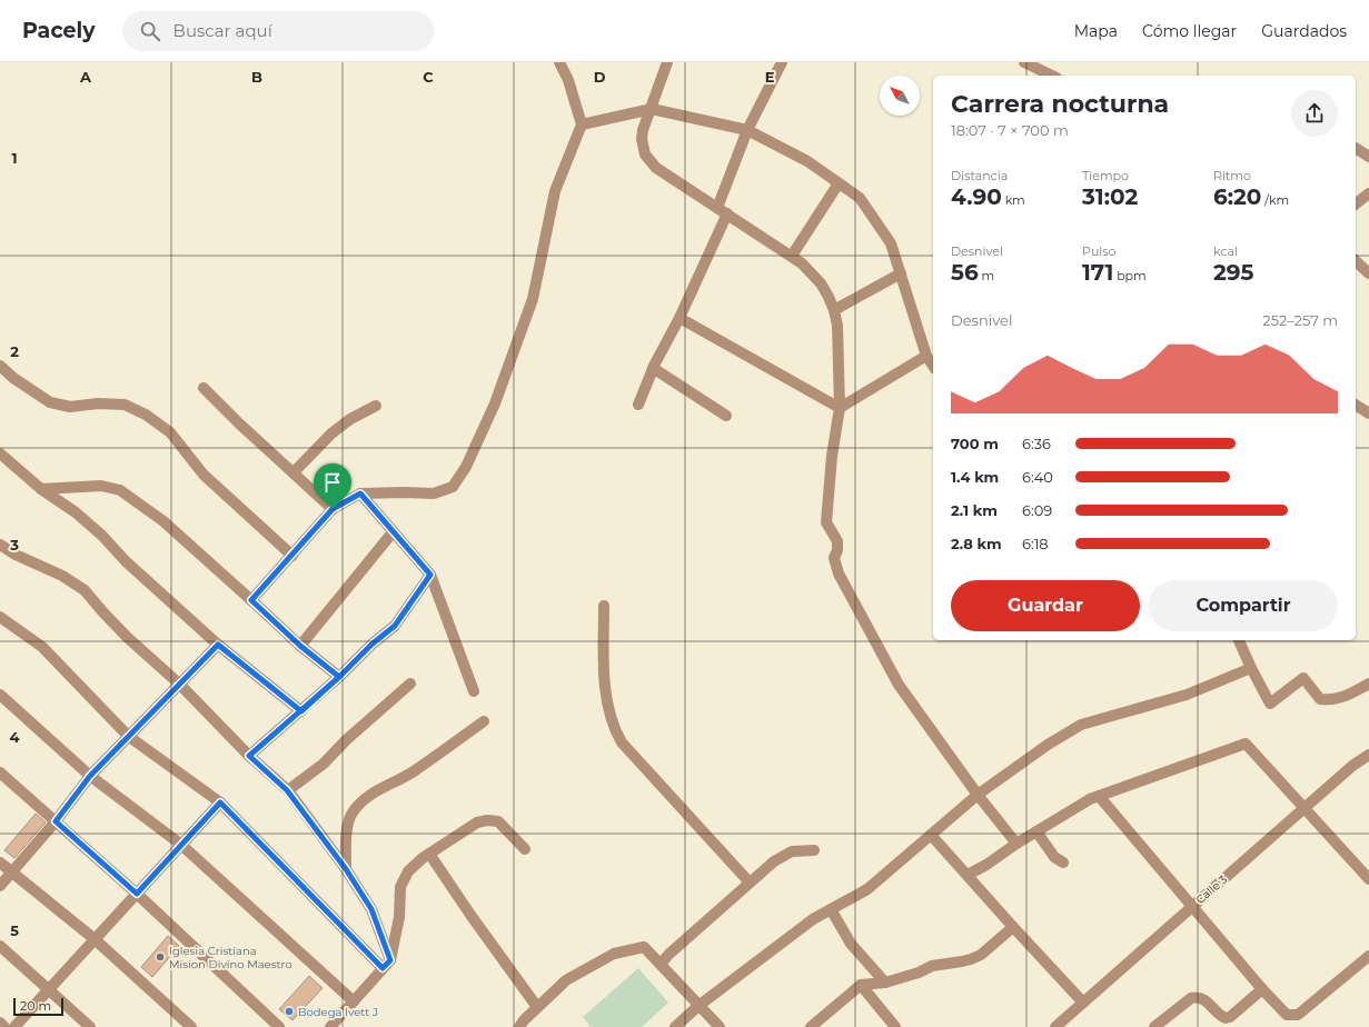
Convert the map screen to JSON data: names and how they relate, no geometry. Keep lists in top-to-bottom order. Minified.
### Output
{"streets":{"street":["Calle 3"]},"places":["Iglesia Cristiana Mision Divino Maestro","Bodega Ivett J"],"scale_bar":"20 m","north":"top left","page":{"header":"Pacely","search":"Buscar aquí","nav":["Mapa","Cómo llegar","Guardados"],"heading":["Carrera nocturna","18:07 · 7 × 700 m"],"stats":[["Distancia","4.90 km"],["Tiempo","31:02"],["Ritmo","6:20 /km"],["Desnivel","56 m"],["Pulso","171 bpm"],["kcal","295"]],"chart":["Desnivel","252–257 m"],"list":[{"name":"700 m","note":"6:36"},{"name":"1.4 km","note":"6:40"},{"name":"2.1 km","note":"6:09"},{"name":"2.8 km","note":"6:18"}],"buttons":["Guardar","Compartir"],"scale":"20 m"},"grid":{"columns":["A","B","C","D","E"],"rows":["1","2","3","4","5"]}}
